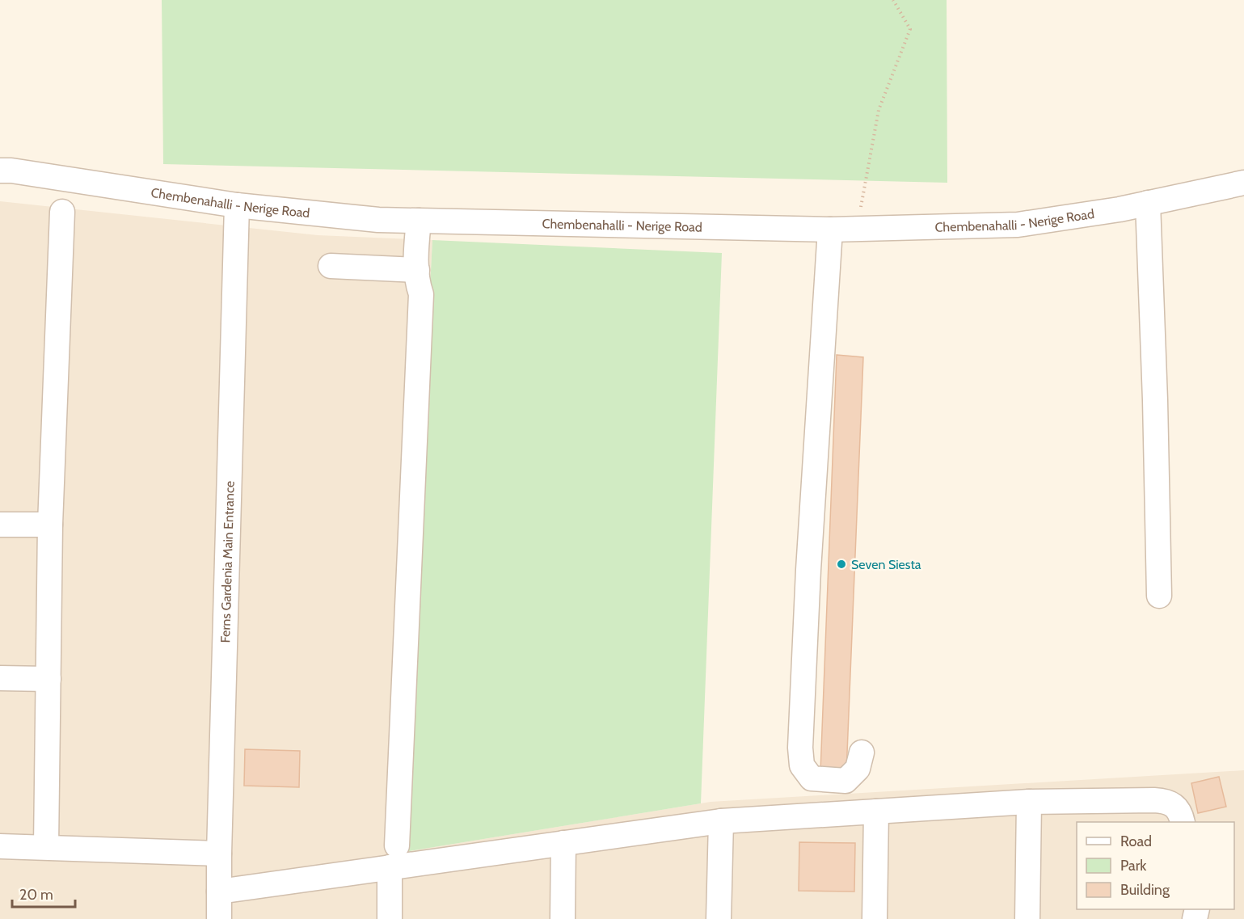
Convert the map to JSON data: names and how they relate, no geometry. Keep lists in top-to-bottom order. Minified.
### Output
{"streets":{"street":["Chembenahalli - Nerige Road","Ferns Gardenia Main Entrance"]},"crossings":[["Chembenahalli - Nerige Road","Ferns Gardenia Main Entrance"]],"places":["Seven Siesta"],"legend":["Road","Park","Building"],"scale_bar":"20 m"}
